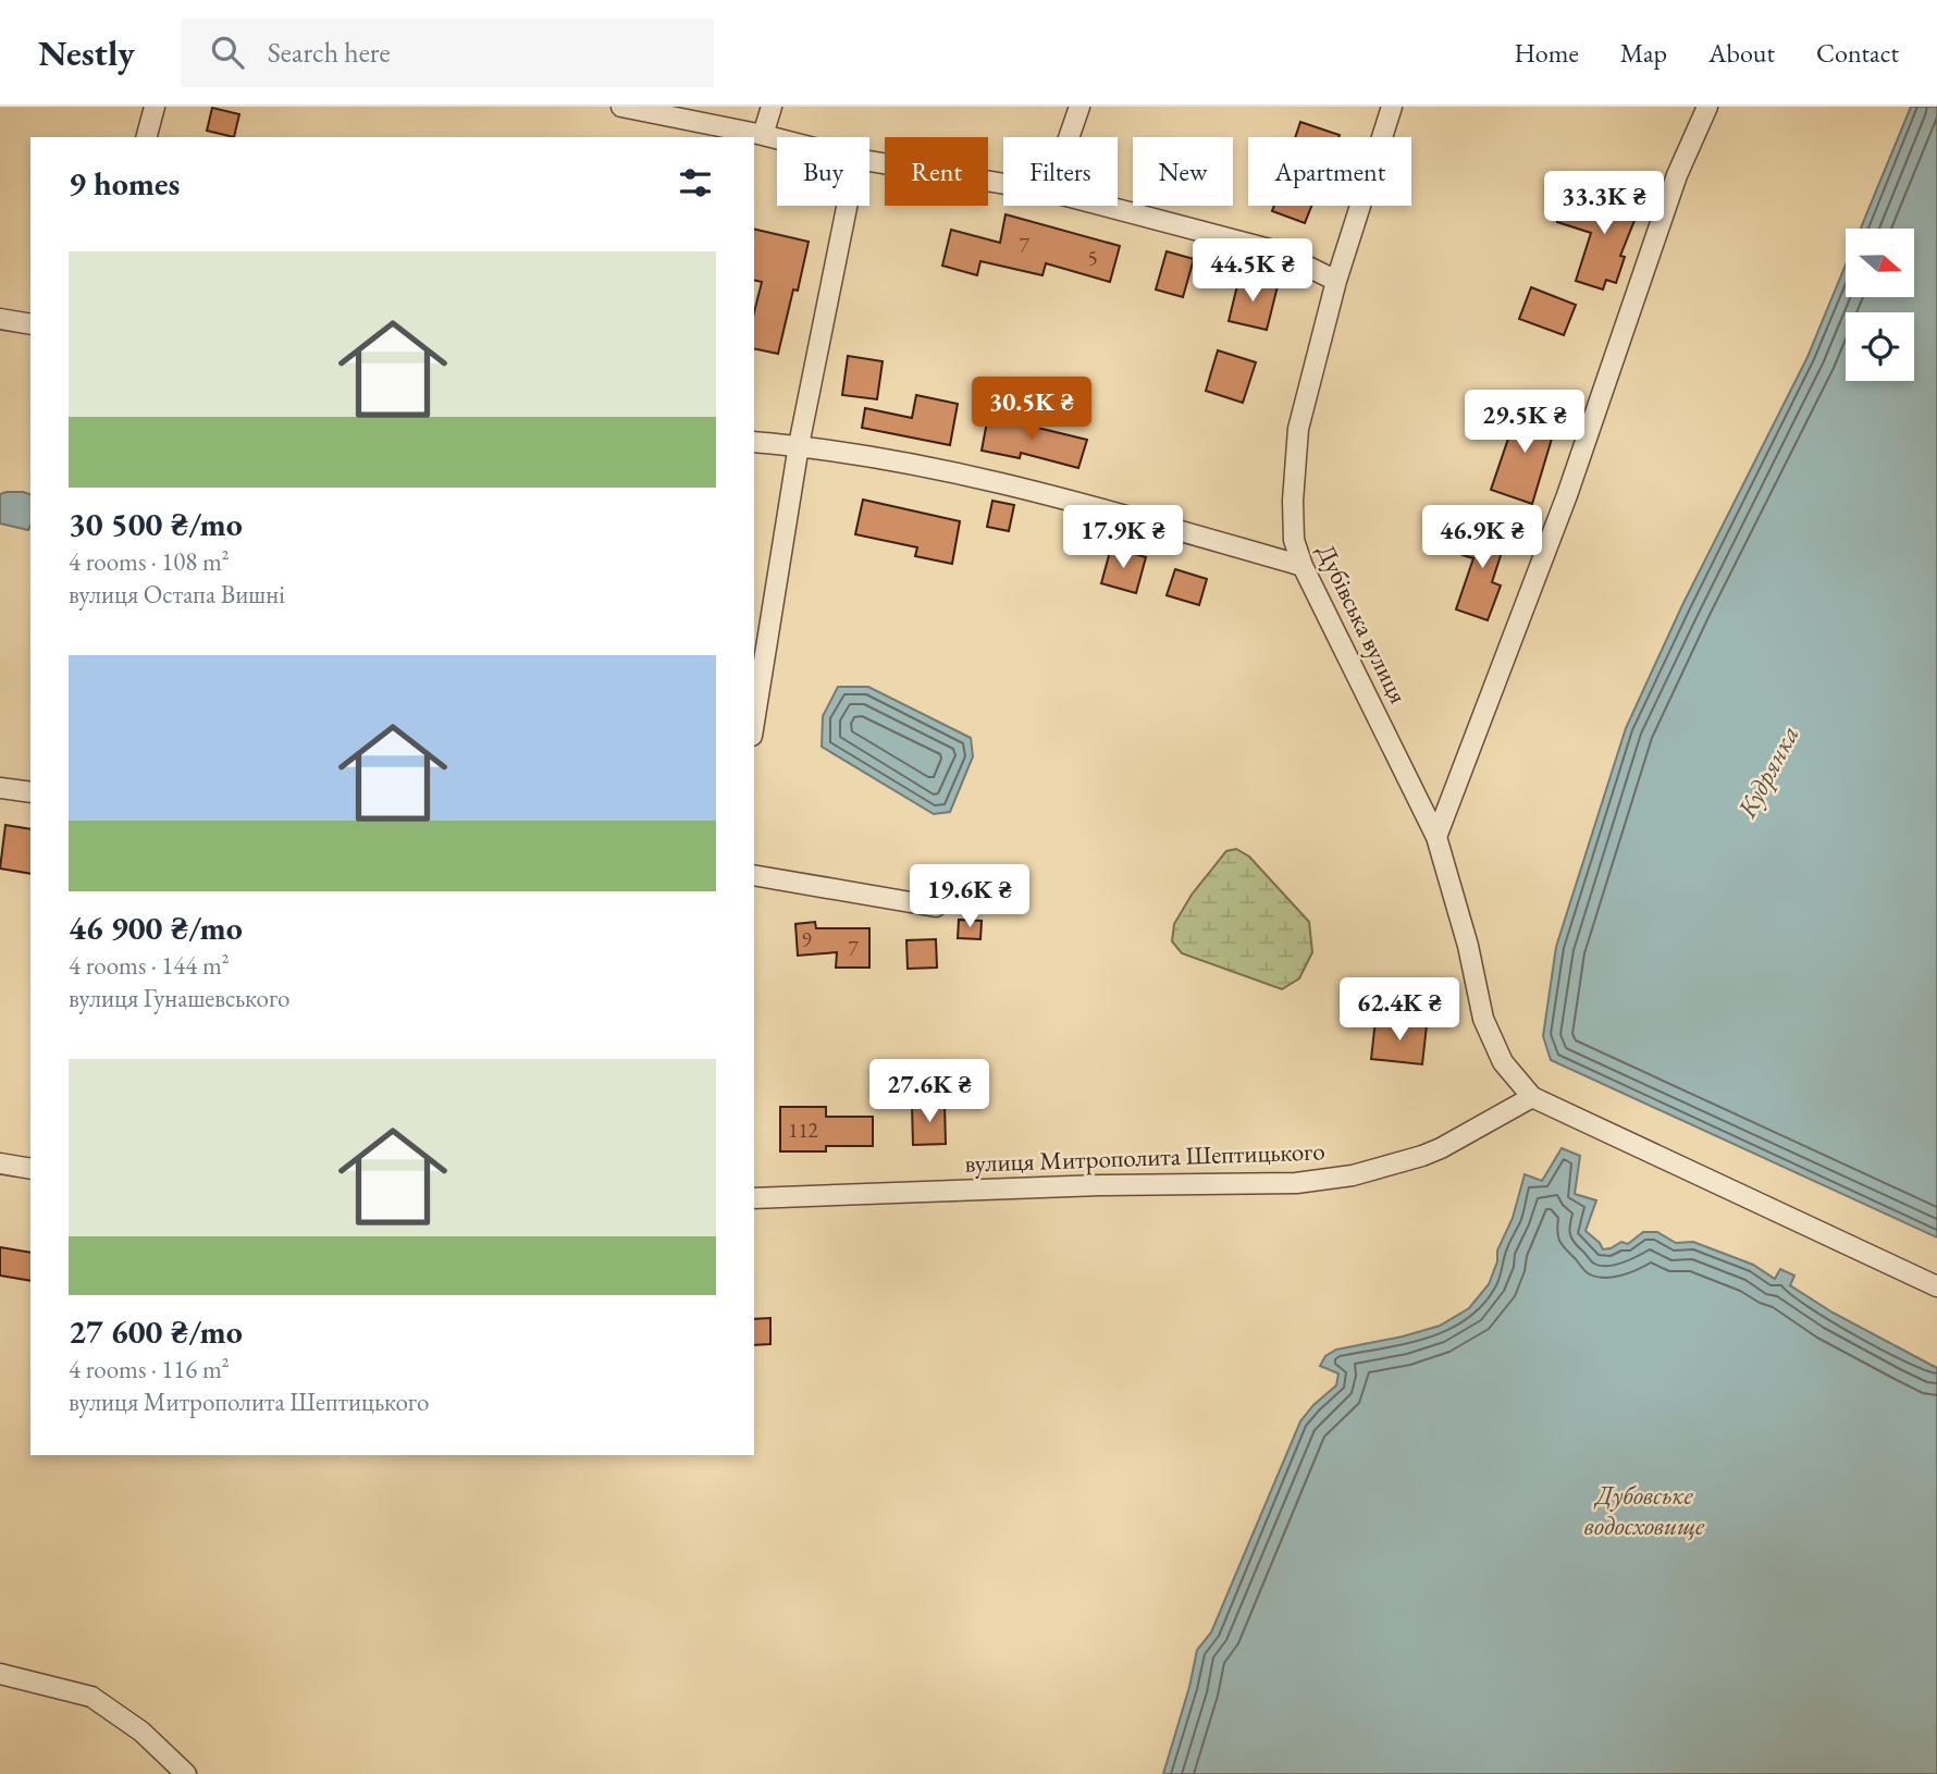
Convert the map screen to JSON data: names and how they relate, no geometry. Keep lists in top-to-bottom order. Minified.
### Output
{"streets":{"street":["Дубівська вулиця","вулиця Митрополита Шептицького"]},"crossings":[["Дубівська вулиця","вулиця Митрополита Шептицького"]],"water":["Кудрянка","Дубовське водосховище"],"house_numbers":["7","5","9","7","112"],"north":"right","page":{"header":"Nestly","search":"Search here","nav":["Home","Map","About","Contact"],"chip":["Buy","Rent","Filters","New","Apartment"],"heading":"9 homes","price":["33.3K ₴","44.5K ₴","30.5K ₴","29.5K ₴","17.9K ₴","46.9K ₴","19.6K ₴","62.4K ₴","27.6K ₴"],"list":[{"name":"30 500 ₴/mo","note":"4 rooms · 108 m² · вулиця Остапа Вишні"},{"name":"46 900 ₴/mo","note":"4 rooms · 144 m² · вулиця Гунашевського"},{"name":"27 600 ₴/mo","note":"4 rooms · 116 m² · вулиця Митрополита Шептицького"}]}}
